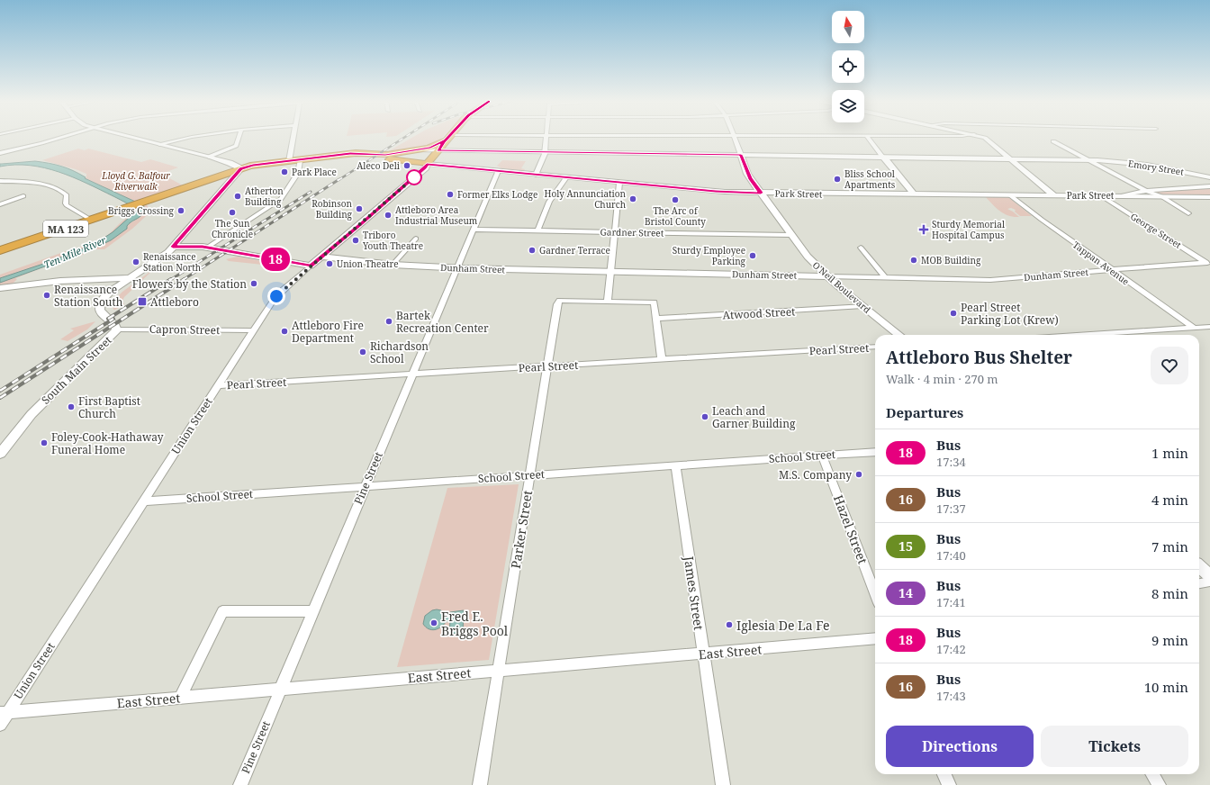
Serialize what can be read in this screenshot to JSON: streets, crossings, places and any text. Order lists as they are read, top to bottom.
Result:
{
  "streets": {
    "highway": ["Park Street", "MA 123"],
    "main road": [
      "Emory Street",
      "Dunham Street",
      "O'Neil Boulevard",
      "South Main Street",
      "Union Street"
    ],
    "street": [
      "George Street",
      "Gardner Street",
      "Tappan Avenue",
      "Atwood Street",
      "Capron Street",
      "Pearl Street",
      "School Street",
      "Pine Street",
      "Parker Street",
      "Hazel Street",
      "James Street",
      "East Street"
    ]
  },
  "crossings": [
    ["Emory Street", "Park Street"],
    ["Emory Street", "MA 123"],
    ["Emory Street", "O'Neil Boulevard"],
    ["Park Street", "MA 123"],
    ["Park Street", "George Street"],
    ["Park Street", "Tappan Avenue"],
    ["Park Street", "O'Neil Boulevard"],
    ["Park Street", "South Main Street"],
    ["Park Street", "Union Street"],
    ["Park Street", "Pine Street"],
    ["MA 123", "South Main Street"],
    ["MA 123", "Union Street"],
    ["George Street", "Dunham Street"],
    ["Gardner Street", "O'Neil Boulevard"],
    ["Gardner Street", "Pine Street"],
    ["Tappan Avenue", "Dunham Street"],
    ["Dunham Street", "O'Neil Boulevard"],
    ["Dunham Street", "Union Street"],
    ["Dunham Street", "Pine Street"],
    ["O'Neil Boulevard", "Atwood Street"],
    ["Capron Street", "South Main Street"],
    ["Capron Street", "Union Street"],
    ["Pearl Street", "Union Street"],
    ["Pearl Street", "Pine Street"],
    ["Pearl Street", "Parker Street"],
    ["Union Street", "School Street"],
    ["Union Street", "East Street"],
    ["School Street", "Pine Street"],
    ["School Street", "Parker Street"],
    ["School Street", "Hazel Street"],
    ["School Street", "James Street"],
    ["Pine Street", "East Street"],
    ["Parker Street", "East Street"],
    ["James Street", "East Street"]
  ],
  "water": ["Ten Mile River"],
  "parks": ["Lloyd G. Balfour Riverwalk"],
  "places": {
    "other": [
      "Aleco Deli",
      "Park Place",
      "Bliss School Apartments",
      "Former Elks Lodge",
      "Atherton Building",
      "Holy Annunciation Church",
      "The Arc of Bristol County",
      "Robinson Building",
      "Briggs Crossing",
      "The Sun Chronicle",
      "Attleboro Area Industrial Museum",
      "Triboro Youth Theatre",
      "Gardner Terrace",
      "Sturdy Employee Parking",
      "MOB Building",
      "Renaissance Station North",
      "Union Theatre",
      "Flowers by the Station",
      "Renaissance Station South",
      "Pearl Street Parking Lot (Krew)",
      "Bartek Recreation Center",
      "Attleboro Fire Department",
      "Richardson School",
      "First Baptist Church",
      "Leach and Garner Building",
      "Foley-Cook-Hathaway Funeral Home",
      "M.S. Company",
      "Fred E. Briggs Pool",
      "Iglesia De La Fe"
    ],
    "health": ["Sturdy Memorial Hospital Campus"],
    "transit": ["Attleboro"]
  },
  "lines": ["bus line 18"],
  "north": "top",
  "page": {
    "on_map": "18",
    "heading": [
      ["Attleboro Bus Shelter", "Walk · 4 min · 270 m"],
      "Departures"
    ],
    "list": [
      {
        "mark": "18",
        "name": "Bus",
        "note": "17:34",
        "value": "1 min"
      },
      {
        "mark": "16",
        "name": "Bus",
        "note": "17:37",
        "value": "4 min"
      },
      {
        "mark": "15",
        "name": "Bus",
        "note": "17:40",
        "value": "7 min"
      },
      {
        "mark": "14",
        "name": "Bus",
        "note": "17:41",
        "value": "8 min"
      },
      {
        "mark": "18",
        "name": "Bus",
        "note": "17:42",
        "value": "9 min"
      },
      {
        "mark": "16",
        "name": "Bus",
        "note": "17:43",
        "value": "10 min"
      }
    ],
    "buttons": ["Directions", "Tickets"]
  }
}
